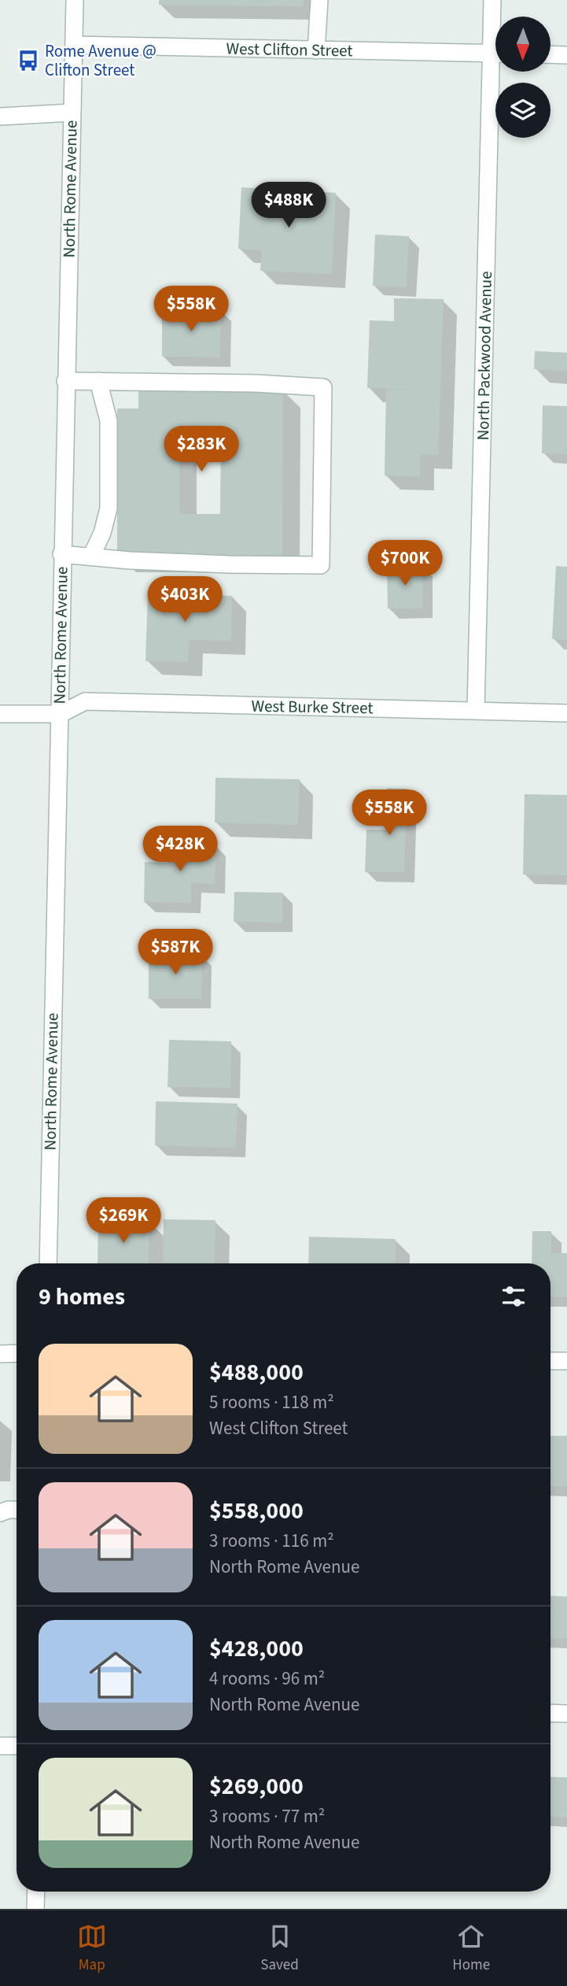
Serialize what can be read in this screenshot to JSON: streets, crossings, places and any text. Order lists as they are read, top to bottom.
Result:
{
  "streets": {
    "street": [
      "West Clifton Street",
      "North Rome Avenue",
      "North Packwood Avenue",
      "West Burke Street"
    ]
  },
  "crossings": [
    ["West Clifton Street", "North Rome Avenue"],
    ["North Rome Avenue", "West Burke Street"],
    ["North Packwood Avenue", "West Burke Street"]
  ],
  "places": {
    "bus stop": ["Rome Avenue @ Clifton Street"]
  },
  "north": "bottom",
  "page": {
    "price": [
      "$488K",
      "$558K",
      "$283K",
      "$700K",
      "$403K",
      "$558K",
      "$428K",
      "$587K",
      "$269K"
    ],
    "heading": "9 homes",
    "list": [
      {
        "name": "$488,000",
        "note": "5 rooms · 118 m² · West Clifton Street"
      },
      {
        "name": "$558,000",
        "note": "3 rooms · 116 m² · North Rome Avenue"
      },
      {
        "name": "$428,000",
        "note": "4 rooms · 96 m² · North Rome Avenue"
      },
      {
        "name": "$269,000",
        "note": "3 rooms · 77 m² · North Rome Avenue"
      }
    ],
    "tabs": ["Map", "Saved", "Home"]
  }
}
